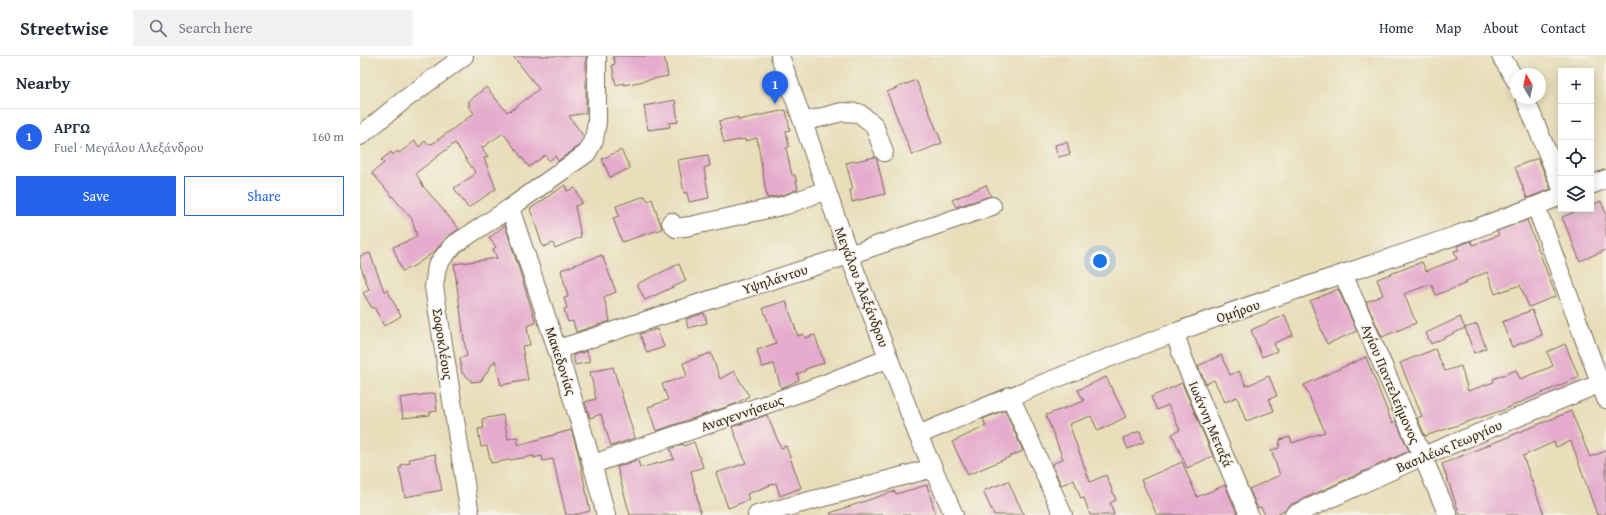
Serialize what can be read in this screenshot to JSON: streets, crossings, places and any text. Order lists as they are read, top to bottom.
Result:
{
  "streets": {
    "street": [
      "Υψηλάντου",
      "Μεγάλου Αλεξάνδρου",
      "Ομήρου",
      "Σοφοκλέους",
      "Μακεδονίας",
      "Αγίου Παντελεήμονος",
      "Αναγεννήσεως",
      "Ιωάννη Μεταξά",
      "Βασιλέως Γεωργίου"
    ]
  },
  "crossings": [
    ["Υψηλάντου", "Μεγάλου Αλεξάνδρου"],
    ["Υψηλάντου", "Μακεδονίας"],
    ["Μεγάλου Αλεξάνδρου", "Ομήρου"],
    ["Μεγάλου Αλεξάνδρου", "Αναγεννήσεως"],
    ["Ομήρου", "Αγίου Παντελεήμονος"],
    ["Ομήρου", "Ιωάννη Μεταξά"],
    ["Σοφοκλέους", "Μακεδονίας"],
    ["Μακεδονίας", "Αναγεννήσεως"],
    ["Αγίου Παντελεήμονος", "Βασιλέως Γεωργίου"]
  ],
  "north": "top",
  "page": {
    "header": "Streetwise",
    "search": "Search here",
    "nav": [
      "Home",
      "Map",
      "About",
      "Contact"
    ],
    "heading": "Nearby",
    "map_buttons": ["+", "−"],
    "pins": "1",
    "list": [
      {
        "mark": "1",
        "name": "ΑΡΓΩ",
        "note": "Fuel · Μεγάλου Αλεξάνδρου",
        "value": "160 m"
      }
    ],
    "buttons": ["Save", "Share"]
  }
}
